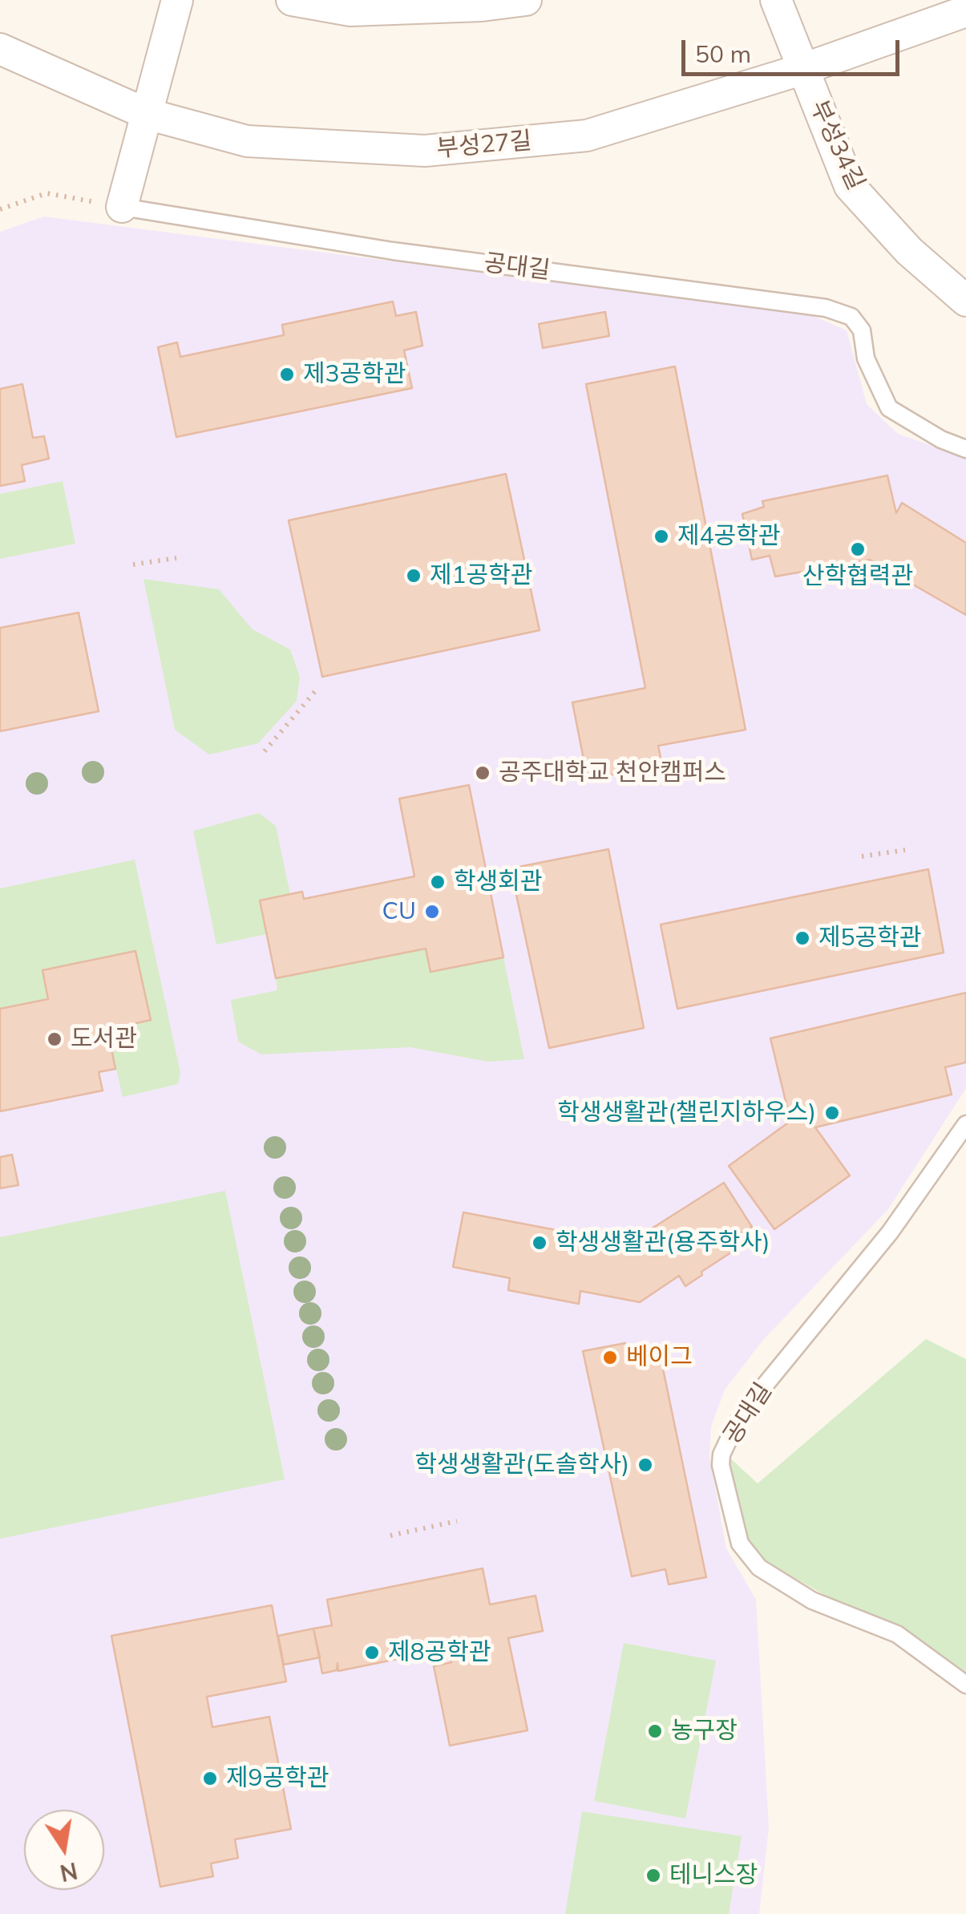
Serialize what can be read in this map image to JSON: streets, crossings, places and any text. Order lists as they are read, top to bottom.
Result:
{
  "streets": {
    "street": ["부성27길", "부성34길"],
    "lane": ["공대길"]
  },
  "crossings": [
    ["부성27길", "부성34길"]
  ],
  "places": [
    "제3공학관",
    "제4공학관",
    "산학협력관",
    "제1공학관",
    "공주대학교 천안캠퍼스",
    "학생회관",
    "CU",
    "제5공학관",
    "도서관",
    "학생생활관(챌린지하우스)",
    "학생생활관(용주학사)",
    "베이그",
    "학생생활관(도솔학사)",
    "제8공학관",
    "농구장",
    "제9공학관",
    "테니스장"
  ],
  "scale_bar": "50 m",
  "north": "bottom"
}
